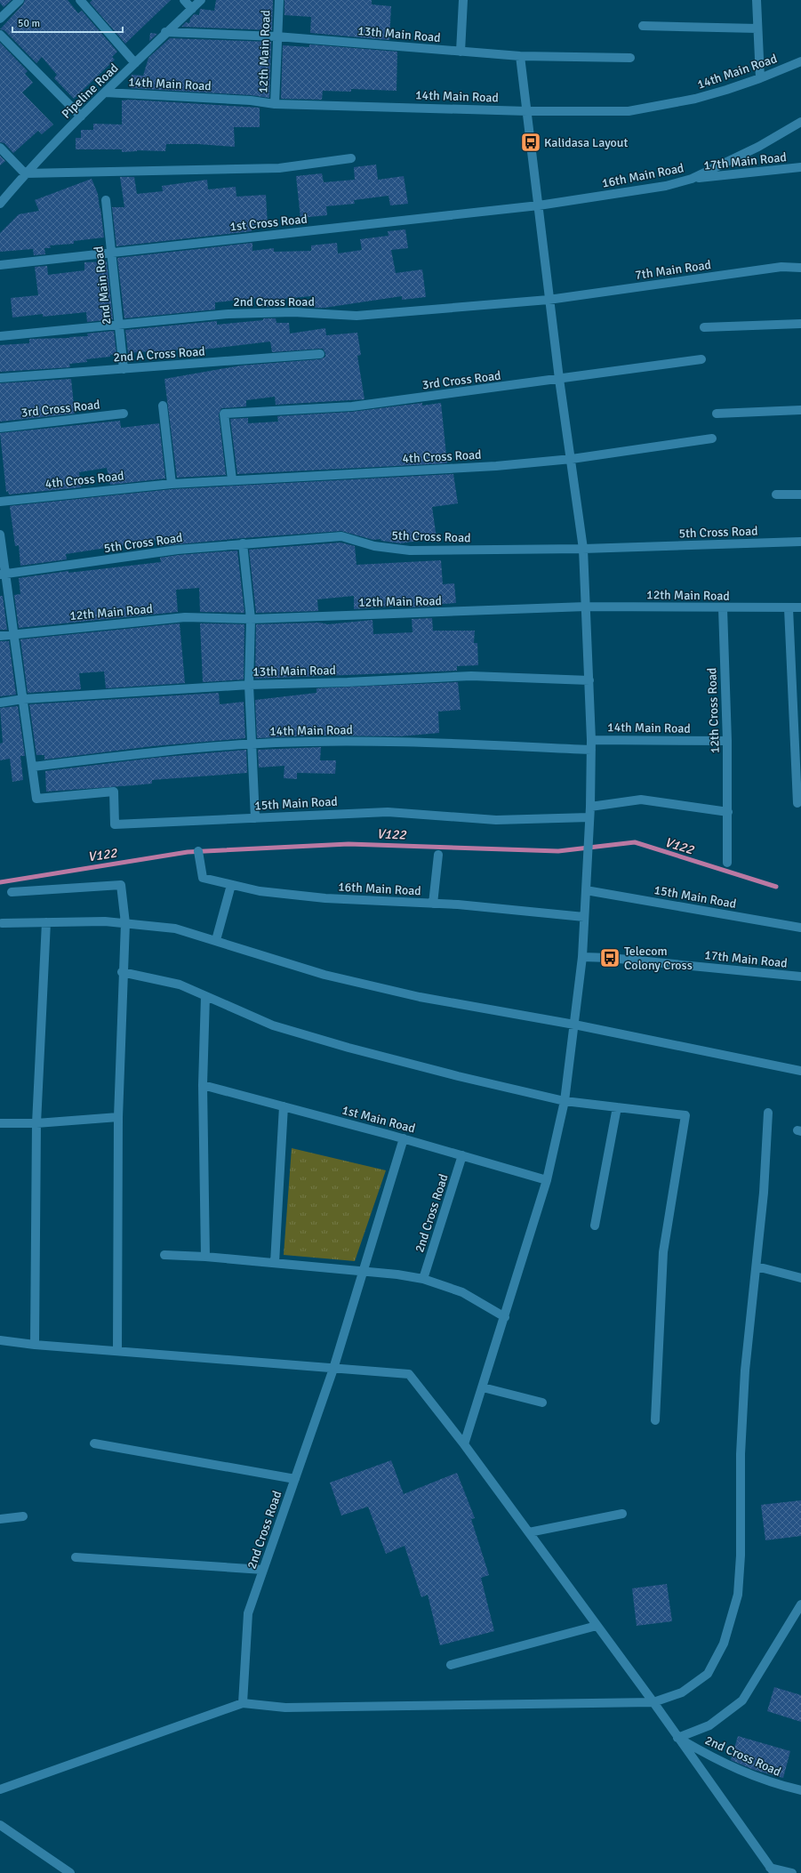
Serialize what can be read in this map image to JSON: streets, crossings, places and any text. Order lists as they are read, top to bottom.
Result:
{
  "streets": {
    "street": [
      "13th Main Road",
      "12th Main Road",
      "14th Main Road",
      "Pipeline Road",
      "17th Main Road",
      "16th Main Road",
      "1st Cross Road",
      "7th Main Road",
      "2nd Main Road",
      "2nd Cross Road",
      "2nd A Cross Road",
      "3rd Cross Road",
      "4th Cross Road",
      "5th Cross Road",
      "12th Cross Road",
      "15th Main Road",
      "1st Main Road"
    ]
  },
  "crossings": [
    ["13th Main Road", "12th Main Road"],
    ["13th Main Road", "Pipeline Road"],
    ["12th Main Road", "14th Main Road"],
    ["12th Main Road", "12th Cross Road"],
    ["14th Main Road", "Pipeline Road"],
    ["14th Main Road", "12th Cross Road"],
    ["14th Main Road", "15th Main Road"],
    ["17th Main Road", "16th Main Road"],
    ["16th Main Road", "1st Cross Road"],
    ["1st Cross Road", "2nd Main Road"],
    ["7th Main Road", "2nd Cross Road"],
    ["2nd Main Road", "2nd Cross Road"],
    ["2nd Main Road", "2nd A Cross Road"],
    ["2nd Cross Road", "1st Main Road"],
    ["3rd Cross Road", "4th Cross Road"]
  ],
  "water": ["V122"],
  "places": {
    "bus stop": ["Kalidasa Layout", "Telecom Colony Cross"]
  },
  "scale_bar": "50 m"
}
